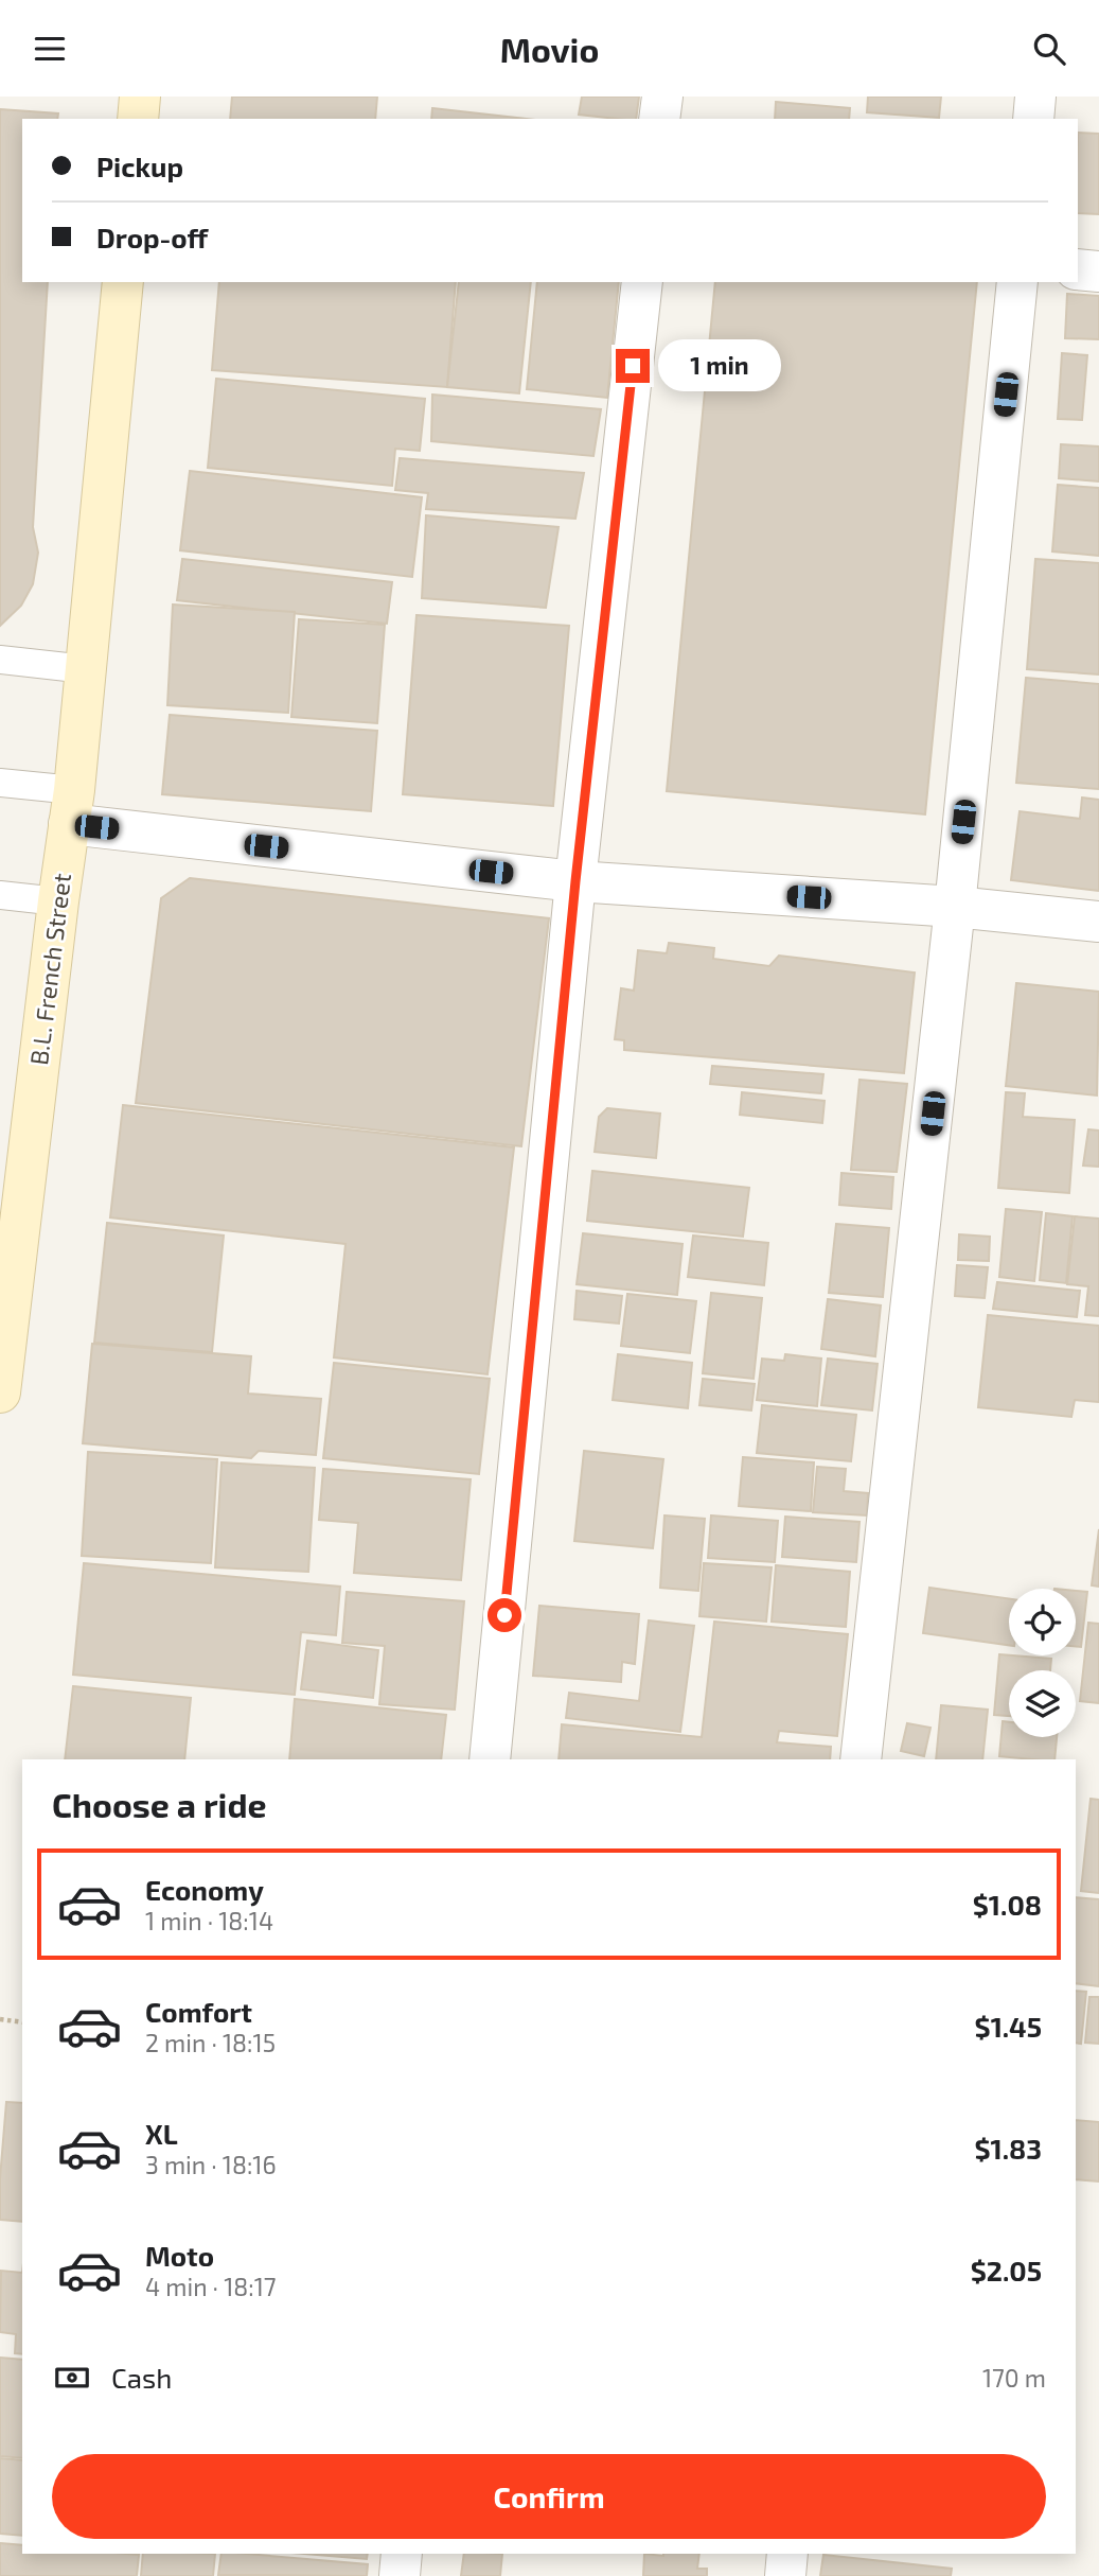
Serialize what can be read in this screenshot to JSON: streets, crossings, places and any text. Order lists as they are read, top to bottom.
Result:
{
  "streets": {
    "street": ["B.L. French Street"]
  },
  "page": {
    "header": "Movio",
    "banner": ["Pickup", "Drop-off"],
    "bubble": "1 min",
    "heading": "Choose a ride",
    "list": [
      {
        "name": "Economy",
        "note": "1 min · 18:14",
        "value": "$1.08"
      },
      {
        "name": "Comfort",
        "note": "2 min · 18:15",
        "value": "$1.45"
      },
      {
        "name": "XL",
        "note": "3 min · 18:16",
        "value": "$1.83"
      },
      {
        "name": "Moto",
        "note": "4 min · 18:17",
        "value": "$2.05"
      }
    ],
    "pay": ["Cash", "170 m"],
    "buttons": "Confirm"
  }
}
